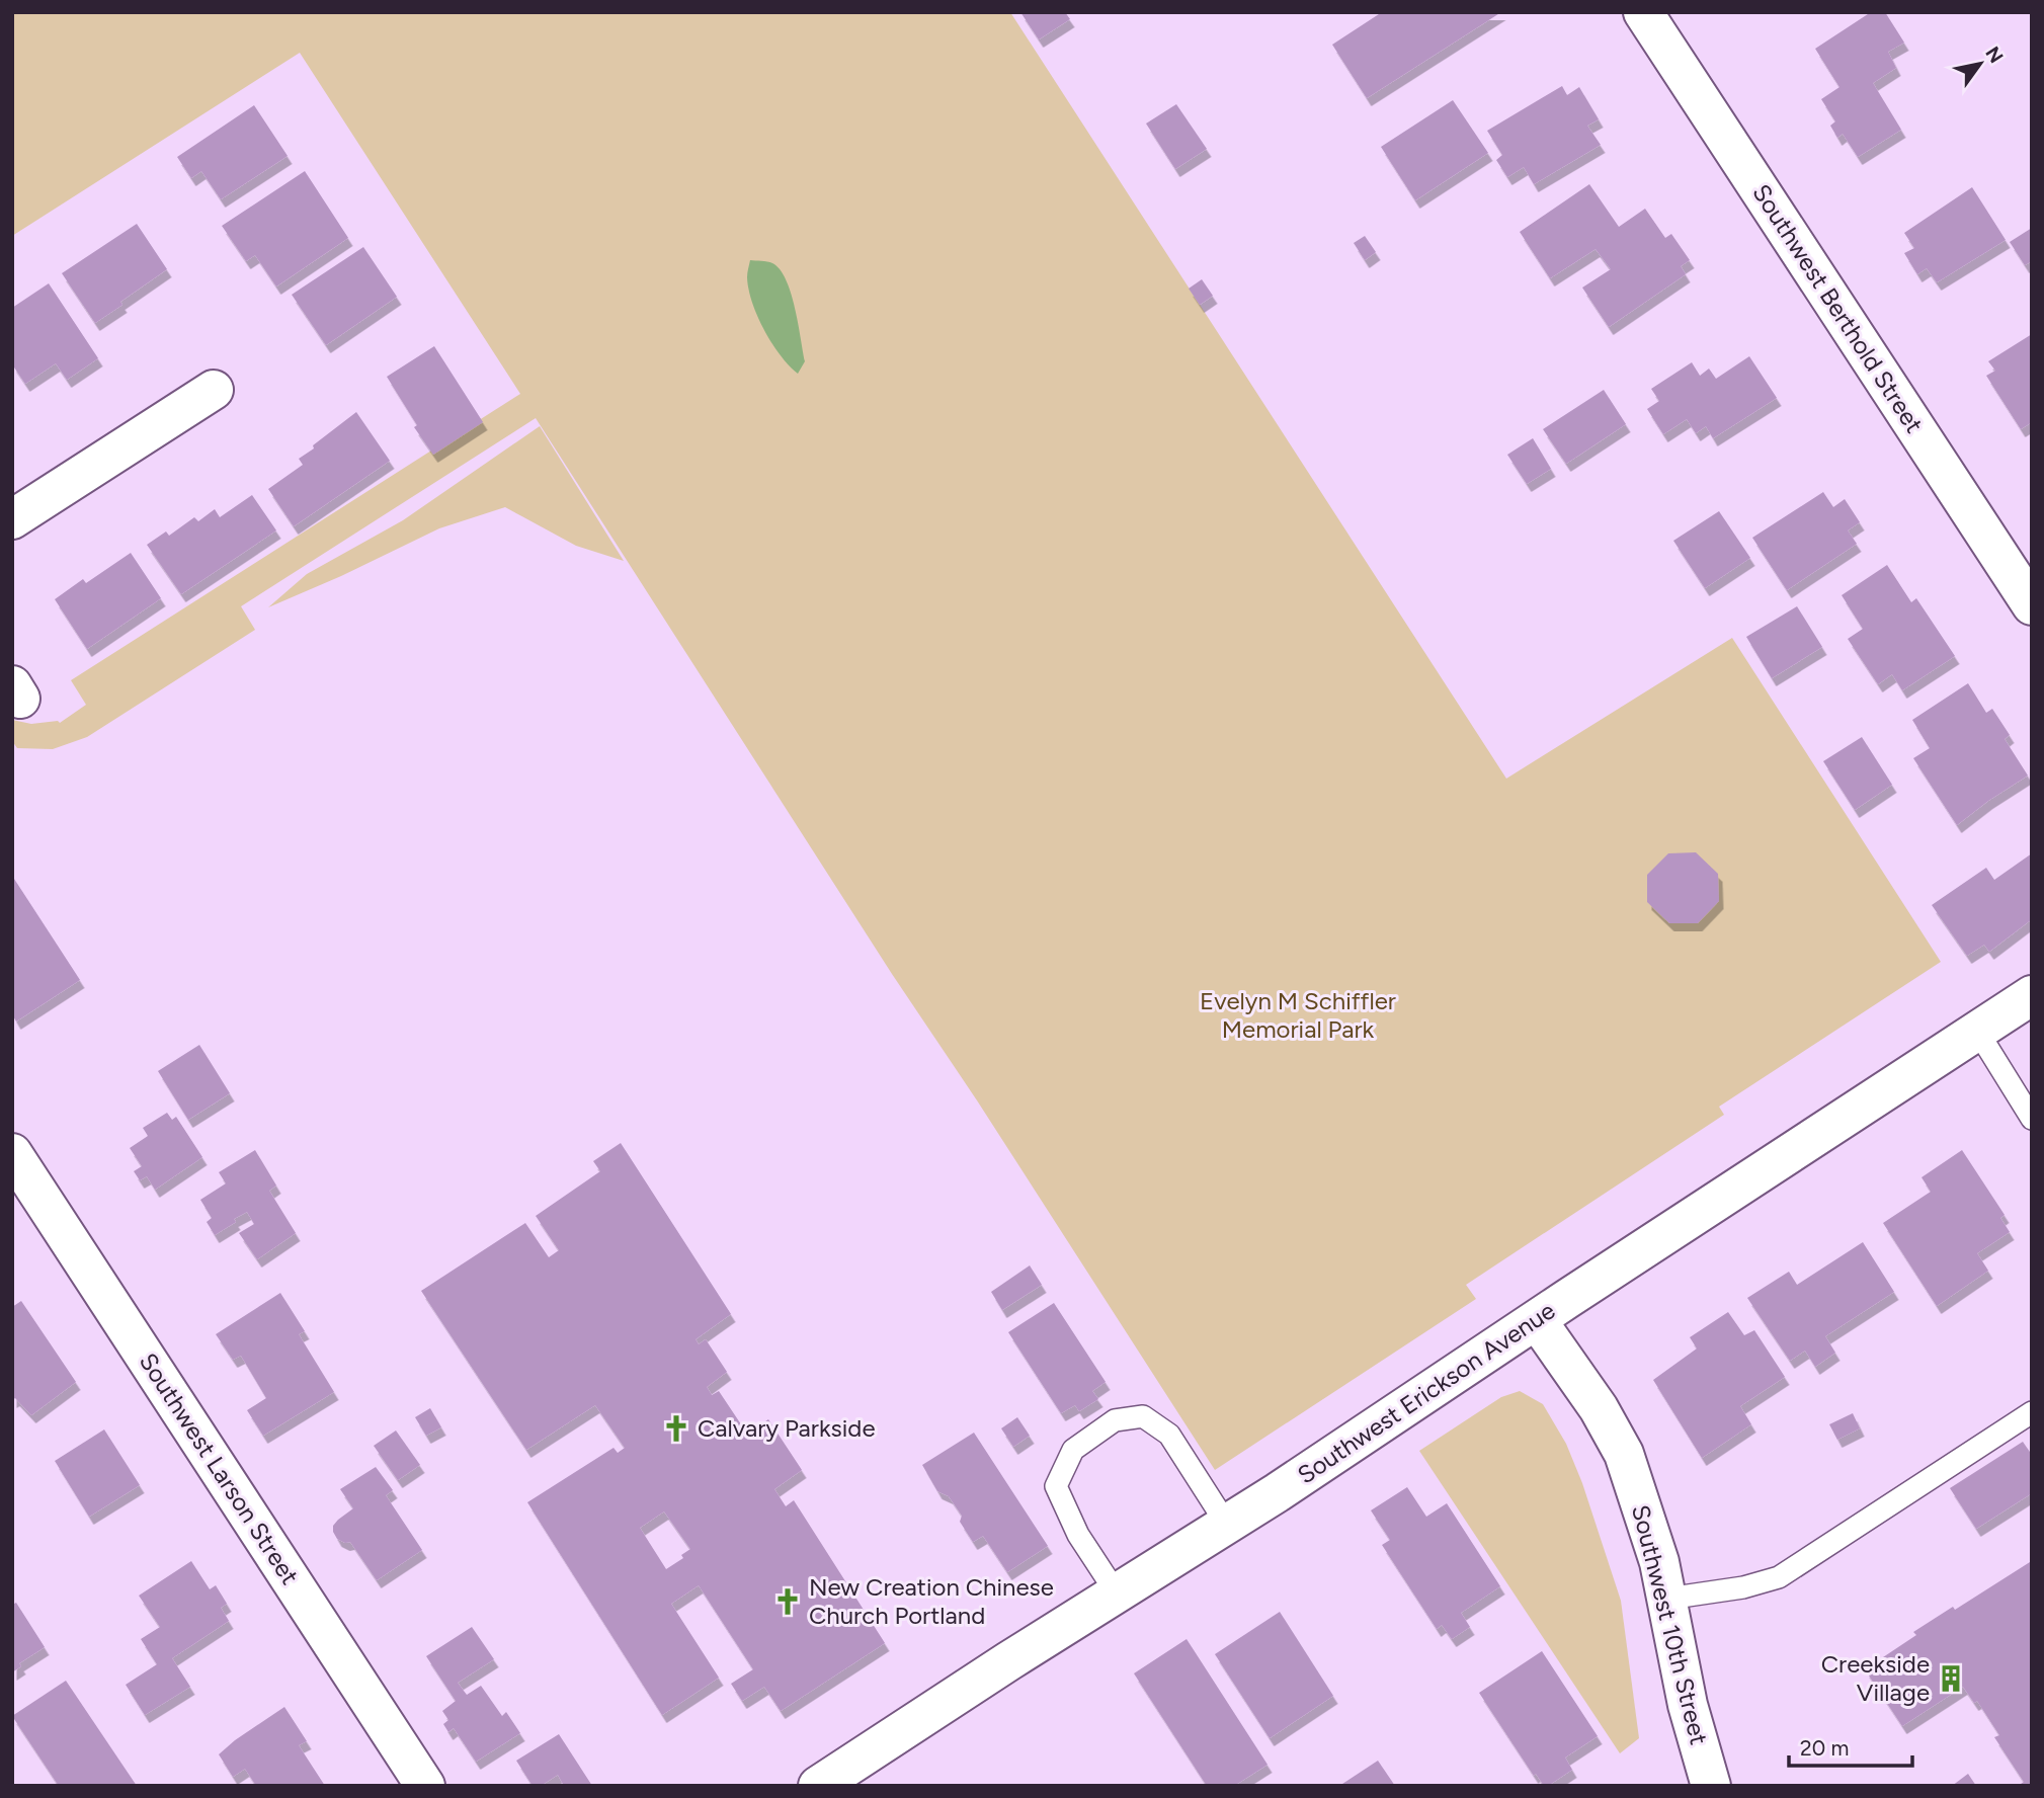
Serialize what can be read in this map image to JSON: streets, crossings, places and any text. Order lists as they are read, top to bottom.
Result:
{
  "streets": {
    "street": [
      "Southwest Berthold Street",
      "Southwest Erickson Avenue",
      "Southwest Larson Street",
      "Southwest 10th Street"
    ]
  },
  "crossings": [
    ["Southwest Erickson Avenue", "Southwest 10th Street"]
  ],
  "parks": ["Evelyn M Schiffler Memorial Park"],
  "places": {
    "church": ["Calvary Parkside", "New Creation Chinese Church Portland"],
    "building": ["Creekside Village"]
  },
  "scale_bar": "20 m",
  "north": "top right"
}
